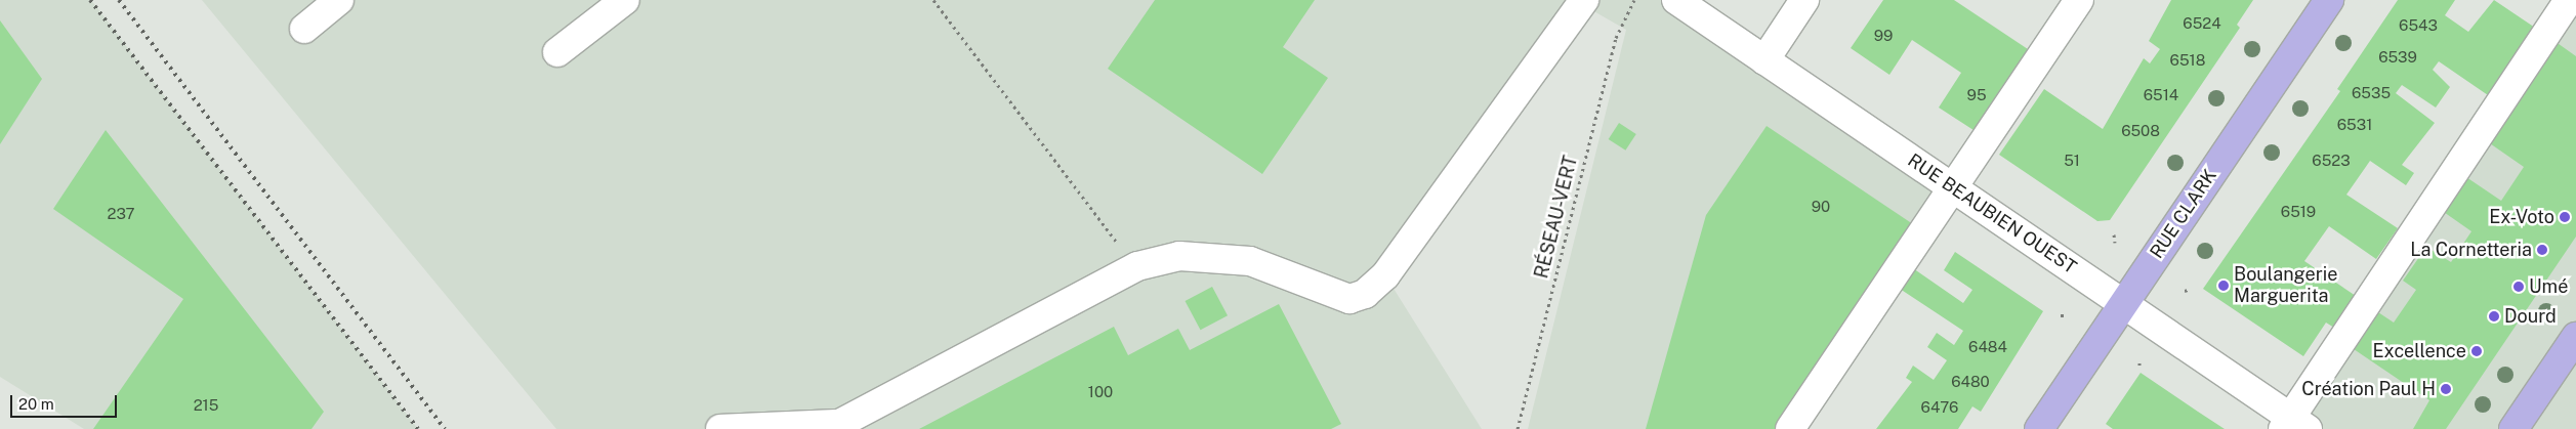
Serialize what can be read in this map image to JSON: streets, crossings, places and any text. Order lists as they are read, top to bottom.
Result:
{
  "streets": {
    "main road": ["RUE CLARK"],
    "street": ["RUE BEAUBIEN OUEST"],
    "path": ["RÉSEAU-VERT"]
  },
  "crossings": [
    ["RUE BEAUBIEN OUEST", "RUE CLARK"]
  ],
  "places": [
    "Ex-Voto",
    "La Cornetteria",
    "Boulangerie Marguerita",
    "Umé",
    "Dourd",
    "Excellence",
    "Création Paul H"
  ],
  "house_numbers": [
    "6524",
    "6543",
    "99",
    "6539",
    "6518",
    "6535",
    "95",
    "6514",
    "6531",
    "6508",
    "51",
    "6523",
    "90",
    "6519",
    "237",
    "6484",
    "6480",
    "100",
    "215",
    "6476"
  ],
  "scale_bar": "20 m"
}
